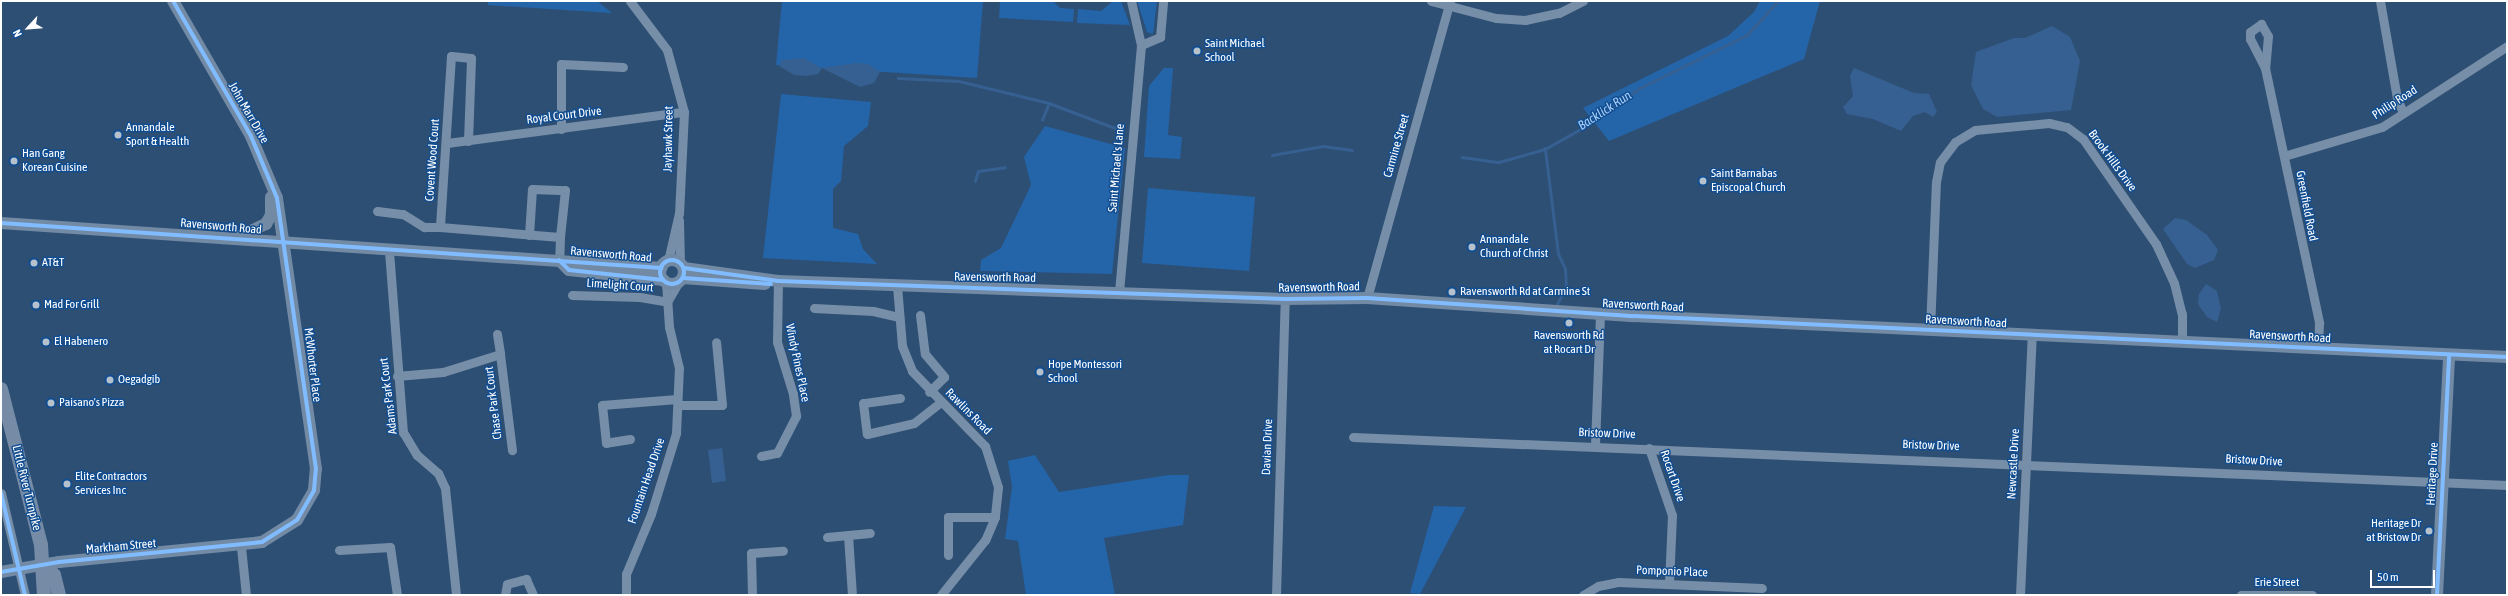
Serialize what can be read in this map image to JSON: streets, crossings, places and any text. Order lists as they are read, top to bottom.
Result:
{
  "streets": {
    "main road": [
      "John Marr Drive",
      "Ravensworth Road",
      "McWhorter Place",
      "Heritage Drive",
      "Little River Turnpike",
      "Markham Street"
    ],
    "street": [
      "Philip Road",
      "Royal Court Drive",
      "Jayhawk Street",
      "Carmine Street",
      "Covent Wood Court",
      "Brook Hills Drive",
      "Saint Michael's Lane",
      "Greenfield Road",
      "Limelight Court",
      "Windy Pines Place",
      "Adams Park Court",
      "Chase Park Court",
      "Rawlins Road",
      "Bristow Drive",
      "Davian Drive",
      "Newcastle Drive",
      "Rocart Drive",
      "Fountain Head Drive",
      "Pomponio Place",
      "Erie Street"
    ]
  },
  "crossings": [
    ["Philip Road", "Greenfield Road"],
    ["John Marr Drive", "Ravensworth Road"],
    ["John Marr Drive", "McWhorter Place"],
    ["Royal Court Drive", "Jayhawk Street"],
    ["Royal Court Drive", "Covent Wood Court"],
    ["Jayhawk Street", "Ravensworth Road"],
    ["Jayhawk Street", "Fountain Head Drive"],
    ["Carmine Street", "Ravensworth Road"],
    ["Brook Hills Drive", "Ravensworth Road"],
    ["Saint Michael's Lane", "Ravensworth Road"],
    ["Greenfield Road", "Ravensworth Road"],
    ["Ravensworth Road", "Windy Pines Place"],
    ["Ravensworth Road", "McWhorter Place"],
    ["Ravensworth Road", "Adams Park Court"],
    ["Ravensworth Road", "Rawlins Road"],
    ["Ravensworth Road", "Davian Drive"],
    ["Ravensworth Road", "Newcastle Drive"],
    ["Ravensworth Road", "Heritage Drive"],
    ["Ravensworth Road", "Fountain Head Drive"],
    ["Limelight Court", "Fountain Head Drive"],
    ["McWhorter Place", "Markham Street"],
    ["Adams Park Court", "Chase Park Court"],
    ["Bristow Drive", "Newcastle Drive"],
    ["Bristow Drive", "Heritage Drive"],
    ["Bristow Drive", "Rocart Drive"],
    ["Rocart Drive", "Pomponio Place"],
    ["Little River Turnpike", "Markham Street"]
  ],
  "water": ["Backlick Run"],
  "places": [
    "Saint Michael School",
    "Annandale Sport & Health",
    "Han Gang Korean Cuisine",
    "Saint Barnabas Episcopal Church",
    "Annandale Church of Christ",
    "AT&T",
    "Ravensworth Rd at Carmine St",
    "Mad For Grill",
    "Ravensworth Rd at Rocart Dr",
    "El Habenero",
    "Hope Montessori School",
    "Oegadgib",
    "Paisano's Pizza",
    "Elite Contractors Services Inc",
    "Heritage Dr at Bristow Dr"
  ],
  "scale_bar": "50 m",
  "north": "bottom left"
}
